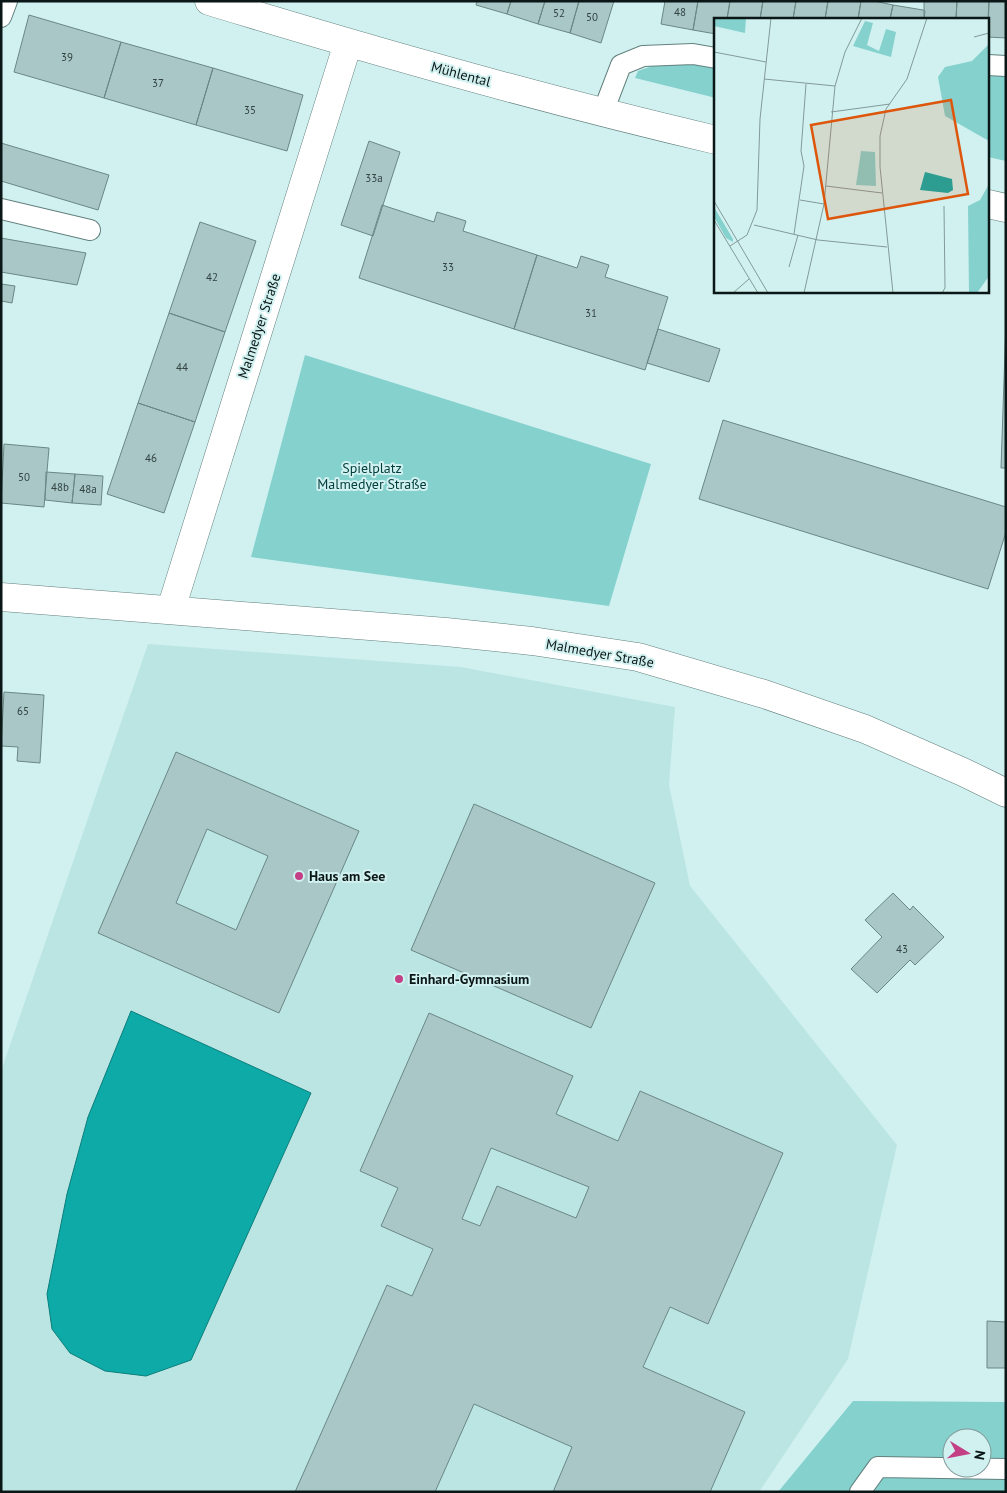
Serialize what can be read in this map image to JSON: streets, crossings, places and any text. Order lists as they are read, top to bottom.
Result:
{
  "streets": {
    "street": ["Mühlental", "Malmedyer Straße"]
  },
  "crossings": [
    ["Mühlental", "Malmedyer Straße"]
  ],
  "parks": ["Spielplatz Malmedyer Straße"],
  "places": ["Haus am See", "Einhard-Gymnasium"],
  "house_numbers": [
    "48",
    "52",
    "50",
    "39",
    "37",
    "35",
    "33a",
    "33",
    "42",
    "31",
    "44",
    "46",
    "50",
    "48b",
    "48a",
    "65",
    "43"
  ],
  "north": "right"
}
